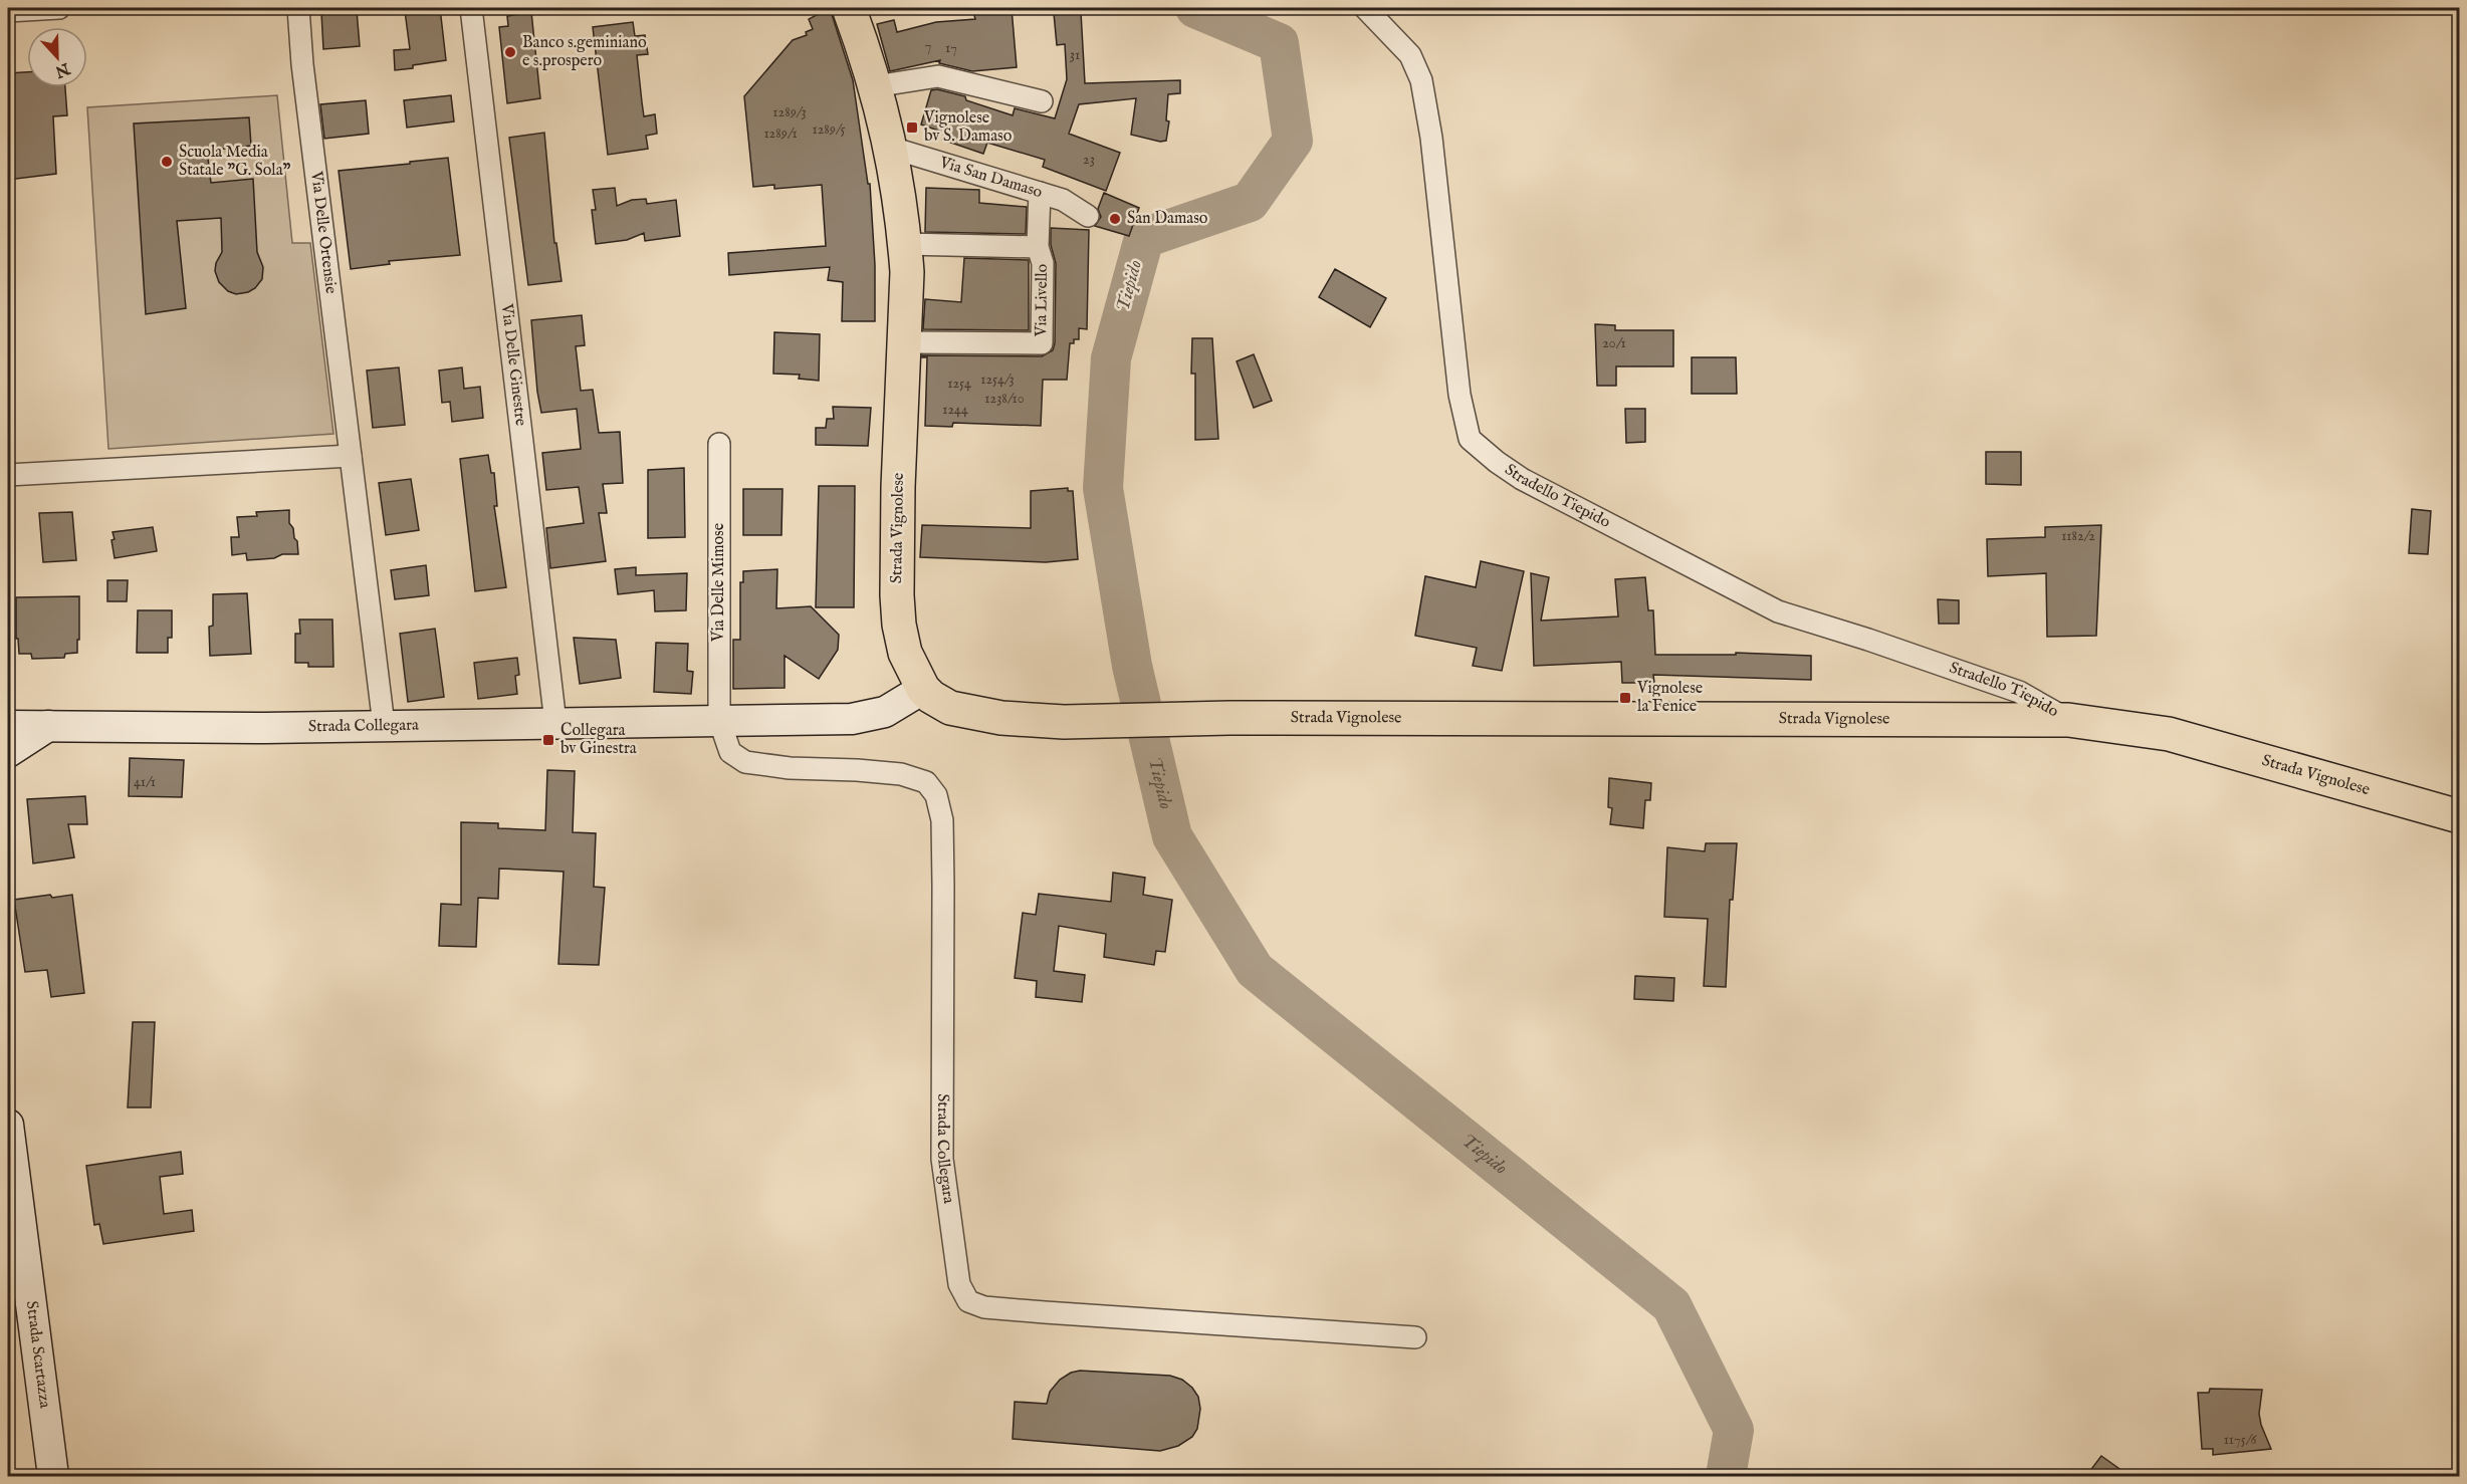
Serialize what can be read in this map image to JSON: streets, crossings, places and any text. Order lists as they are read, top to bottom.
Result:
{
  "streets": {
    "main road": ["Strada Vignolese"],
    "street": [
      "Via San Damaso",
      "Via Delle Ortensie",
      "Via Livello",
      "Via Delle Ginestre",
      "Stradello Tiepido",
      "Via Delle Mimose",
      "Strada Collegara",
      "Strada Scartazza"
    ]
  },
  "crossings": [
    ["Via San Damaso", "Via Livello"],
    ["Via San Damaso", "Strada Vignolese"],
    ["Via Delle Ortensie", "Strada Collegara"],
    ["Via Livello", "Strada Vignolese"],
    ["Via Delle Ginestre", "Strada Collegara"],
    ["Stradello Tiepido", "Strada Vignolese"],
    ["Strada Vignolese", "Strada Collegara"],
    ["Via Delle Mimose", "Strada Collegara"]
  ],
  "water": ["Tiepido"],
  "places": {
    "other": ["Banco s.geminiano e s.prospero", "Scuola Media Statale \"G. Sola\"", "San Damaso"],
    "transit": ["Vignolese bv S. Damaso", "Vignolese la Fenice", "Collegara bv Ginestra"]
  },
  "house_numbers": [
    "7",
    "17",
    "31",
    "1289/3",
    "1289/5",
    "1289/1",
    "23",
    "20/1",
    "1254/3",
    "1254",
    "1238/10",
    "1244",
    "1182/2",
    "41/1",
    "1175/6"
  ],
  "north": "bottom"
}
